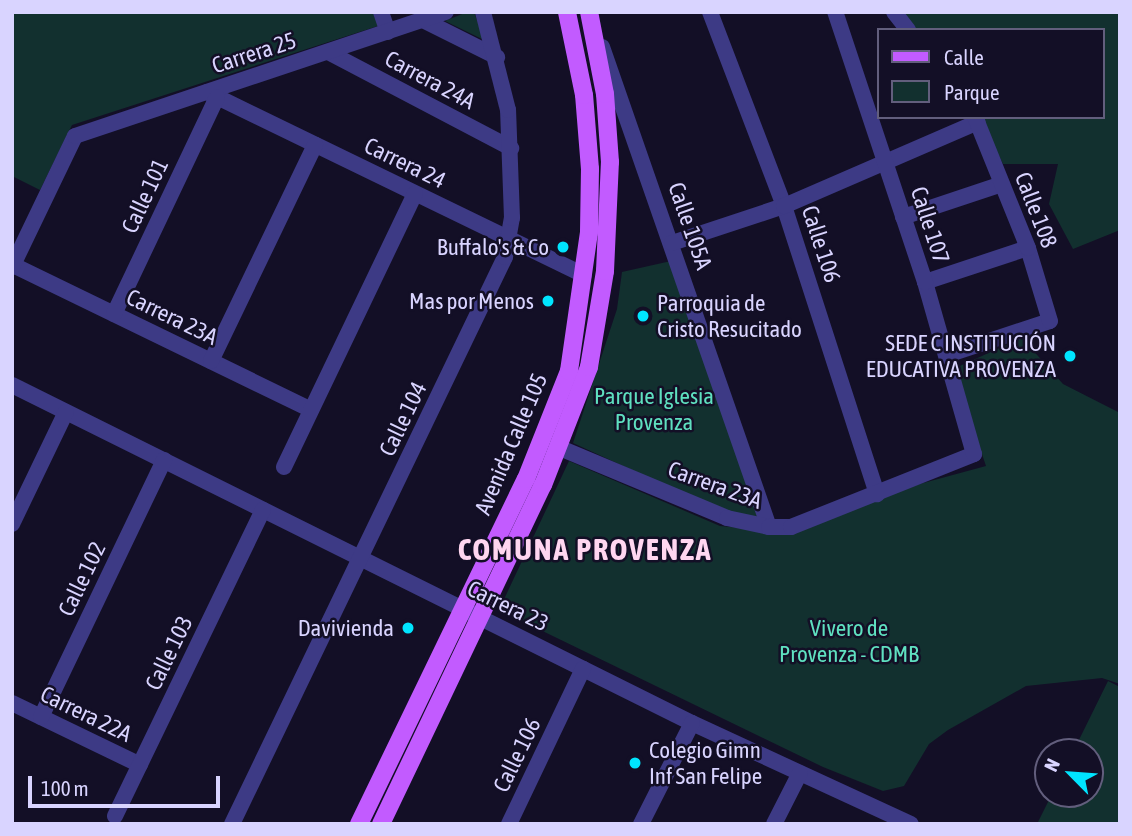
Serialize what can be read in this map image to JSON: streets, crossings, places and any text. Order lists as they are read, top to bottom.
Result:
{
  "streets": {
    "main road": ["Avenida Calle 105"],
    "street": [
      "Carrera 25",
      "Carrera 24A",
      "Carrera 24",
      "Calle 101",
      "Calle 108",
      "Calle 107",
      "Calle 105A",
      "Calle 106",
      "Carrera 23A",
      "Calle 104",
      "Calle 102",
      "Carrera 23",
      "Calle 103",
      "Carrera 22A"
    ]
  },
  "crossings": [
    ["Carrera 25", "Carrera 24A"],
    ["Carrera 25", "Carrera 24"],
    ["Carrera 25", "Calle 101"],
    ["Carrera 25", "Carrera 23A"],
    ["Carrera 24A", "Calle 104"],
    ["Carrera 24", "Calle 101"],
    ["Carrera 24", "Calle 104"],
    ["Carrera 24", "Avenida Calle 105"],
    ["Calle 101", "Carrera 23A"],
    ["Calle 108", "Calle 107"],
    ["Calle 107", "Carrera 23A"],
    ["Calle 105A", "Carrera 23A"],
    ["Calle 105A", "Avenida Calle 105"],
    ["Calle 106", "Carrera 23A"],
    ["Calle 106", "Carrera 23"],
    ["Carrera 23A", "Avenida Calle 105"],
    ["Calle 104", "Carrera 23"],
    ["Avenida Calle 105", "Carrera 23"],
    ["Calle 102", "Carrera 23"],
    ["Calle 102", "Carrera 22A"],
    ["Carrera 23", "Calle 103"],
    ["Calle 103", "Carrera 22A"]
  ],
  "districts": ["COMUNA PROVENZA"],
  "parks": ["Parque Iglesia Provenza", "Vivero de Provenza - CDMB"],
  "places": [
    "Buffalo's & Co",
    "Mas por Menos",
    "Parroquia de Cristo Resucitado",
    "SEDE C INSTITUCIÓN EDUCATIVA PROVENZA",
    "Davivienda",
    "Colegio Gimn Inf San Felipe"
  ],
  "legend": ["Calle", "Parque"],
  "scale_bar": "100 m",
  "north": "top left"
}
